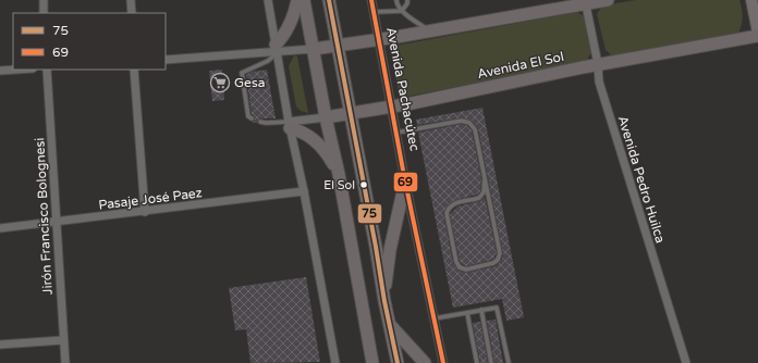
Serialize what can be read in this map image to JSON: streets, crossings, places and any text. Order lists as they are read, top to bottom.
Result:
{
  "streets": {
    "main road": ["Avenida El Sol"],
    "street": [
      "Avenida Pachacútec",
      "Avenida Pedro Huilca",
      "Pasaje José Paez",
      "Jirón Francisco Bolognesi"
    ]
  },
  "crossings": [
    ["Avenida El Sol", "Avenida Pachacútec"],
    ["Avenida El Sol", "Avenida Pedro Huilca"],
    ["Pasaje José Paez", "Jirón Francisco Bolognesi"]
  ],
  "places": {
    "supermarket": ["Gesa"],
    "other": ["El Sol"]
  },
  "lines": ["transit line 75", "transit line 69"],
  "legend": ["75", "69"]
}
